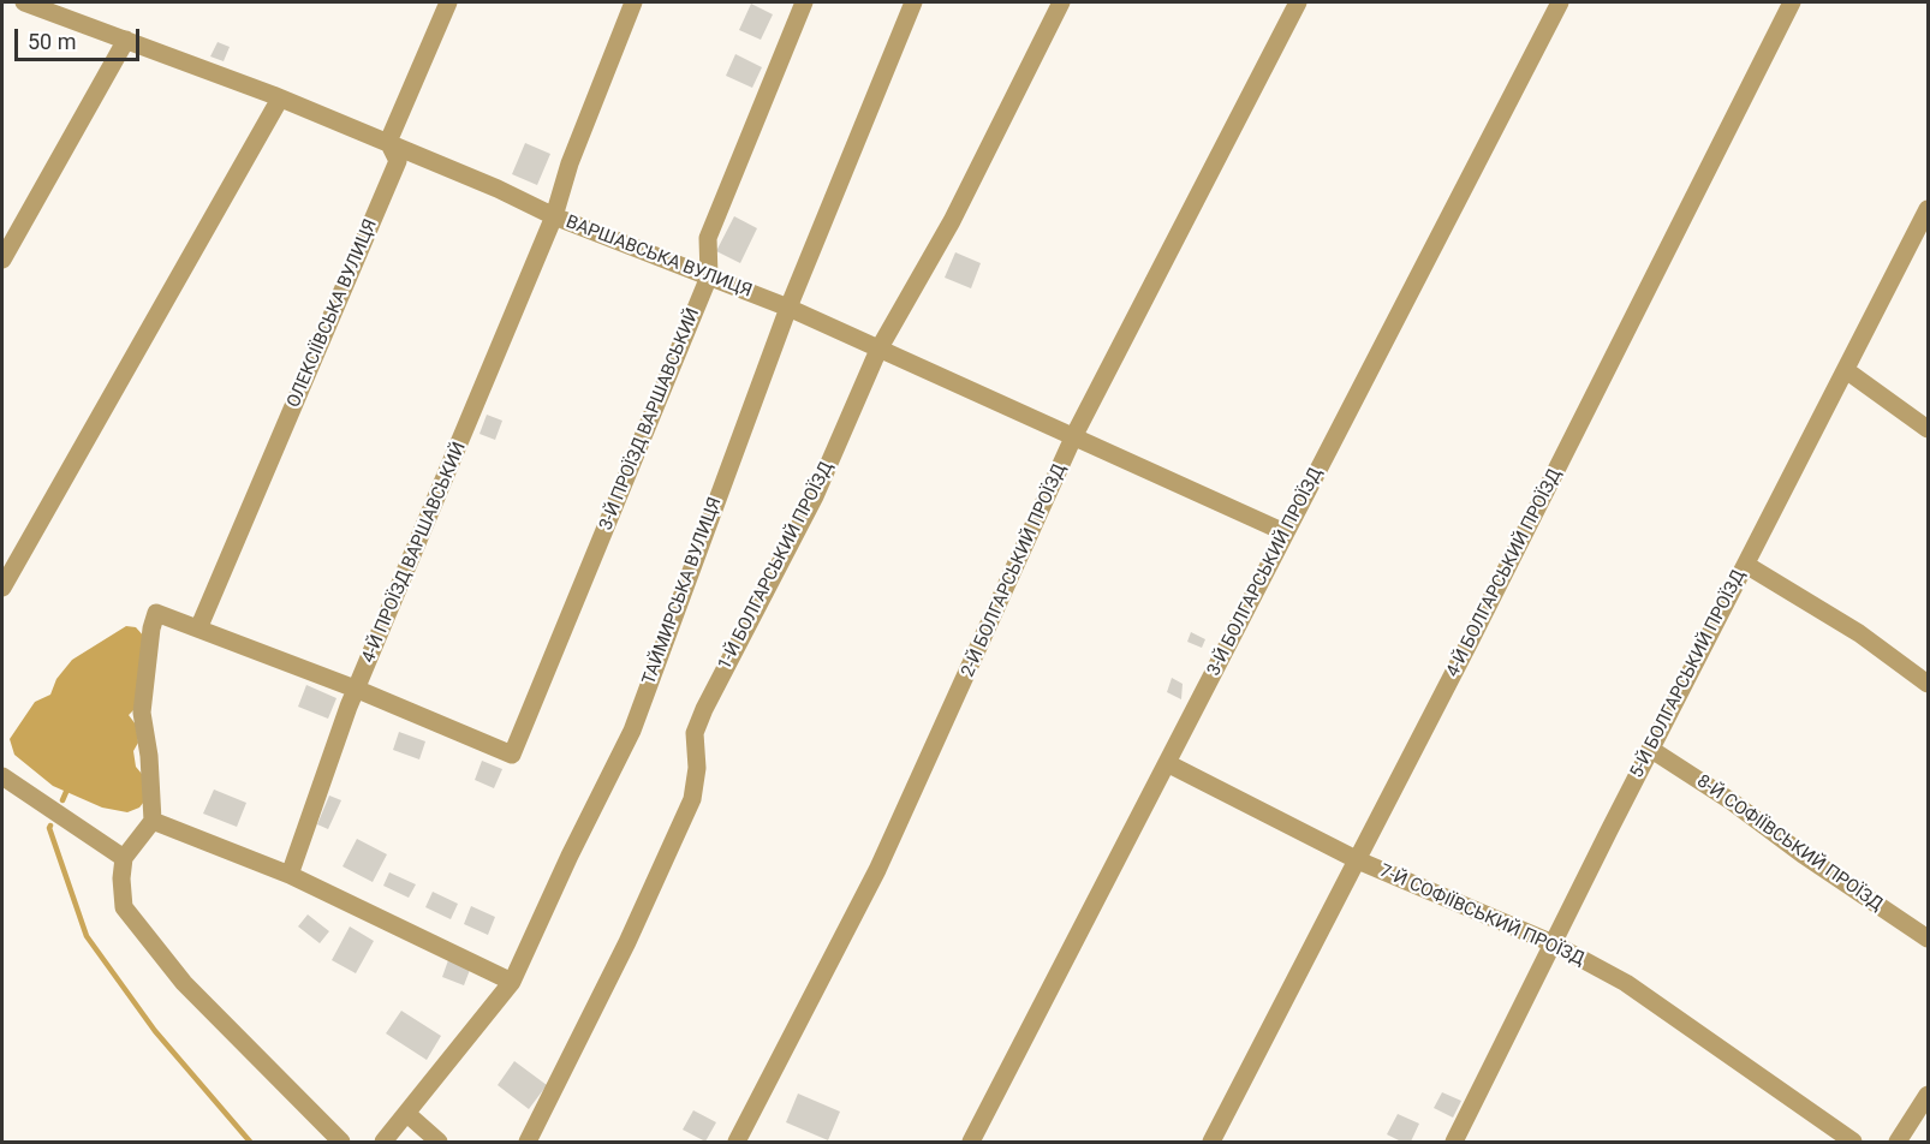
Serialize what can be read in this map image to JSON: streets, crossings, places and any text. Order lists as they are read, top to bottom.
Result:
{
  "streets": {
    "street": [
      "ВАРШАВСЬКА ВУЛИЦЯ",
      "ОЛЕКСІЇВСЬКА ВУЛИЦЯ",
      "3-Й ПРОЇЗД ВАРШАВСЬКИЙ",
      "4-Й ПРОЇЗД ВАРШАВСЬКИЙ",
      "1-Й БОЛГАРСЬКИЙ ПРОЇЗД",
      "2-Й БОЛГАРСЬКИЙ ПРОЇЗД",
      "3-Й БОЛГАРСЬКИЙ ПРОЇЗД",
      "4-Й БОЛГАРСЬКИЙ ПРОЇЗД",
      "ТАЙМИРСЬКА ВУЛИЦЯ",
      "5-Й БОЛГАРСЬКИЙ ПРОЇЗД",
      "8-Й СОФІЇВСЬКИЙ ПРОЇЗД",
      "7-Й СОФІЇВСЬКИЙ ПРОЇЗД"
    ]
  },
  "crossings": [
    ["ВАРШАВСЬКА ВУЛИЦЯ", "ОЛЕКСІЇВСЬКА ВУЛИЦЯ"],
    ["ВАРШАВСЬКА ВУЛИЦЯ", "3-Й ПРОЇЗД ВАРШАВСЬКИЙ"],
    ["ВАРШАВСЬКА ВУЛИЦЯ", "4-Й ПРОЇЗД ВАРШАВСЬКИЙ"],
    ["ВАРШАВСЬКА ВУЛИЦЯ", "1-Й БОЛГАРСЬКИЙ ПРОЇЗД"],
    ["ВАРШАВСЬКА ВУЛИЦЯ", "2-Й БОЛГАРСЬКИЙ ПРОЇЗД"],
    ["ВАРШАВСЬКА ВУЛИЦЯ", "3-Й БОЛГАРСЬКИЙ ПРОЇЗД"],
    ["ВАРШАВСЬКА ВУЛИЦЯ", "ТАЙМИРСЬКА ВУЛИЦЯ"],
    ["3-Й ПРОЇЗД ВАРШАВСЬКИЙ", "4-Й ПРОЇЗД ВАРШАВСЬКИЙ"],
    ["3-Й БОЛГАРСЬКИЙ ПРОЇЗД", "7-Й СОФІЇВСЬКИЙ ПРОЇЗД"],
    ["4-Й БОЛГАРСЬКИЙ ПРОЇЗД", "7-Й СОФІЇВСЬКИЙ ПРОЇЗД"],
    ["5-Й БОЛГАРСЬКИЙ ПРОЇЗД", "8-Й СОФІЇВСЬКИЙ ПРОЇЗД"],
    ["5-Й БОЛГАРСЬКИЙ ПРОЇЗД", "7-Й СОФІЇВСЬКИЙ ПРОЇЗД"]
  ],
  "scale_bar": "50 m"
}
